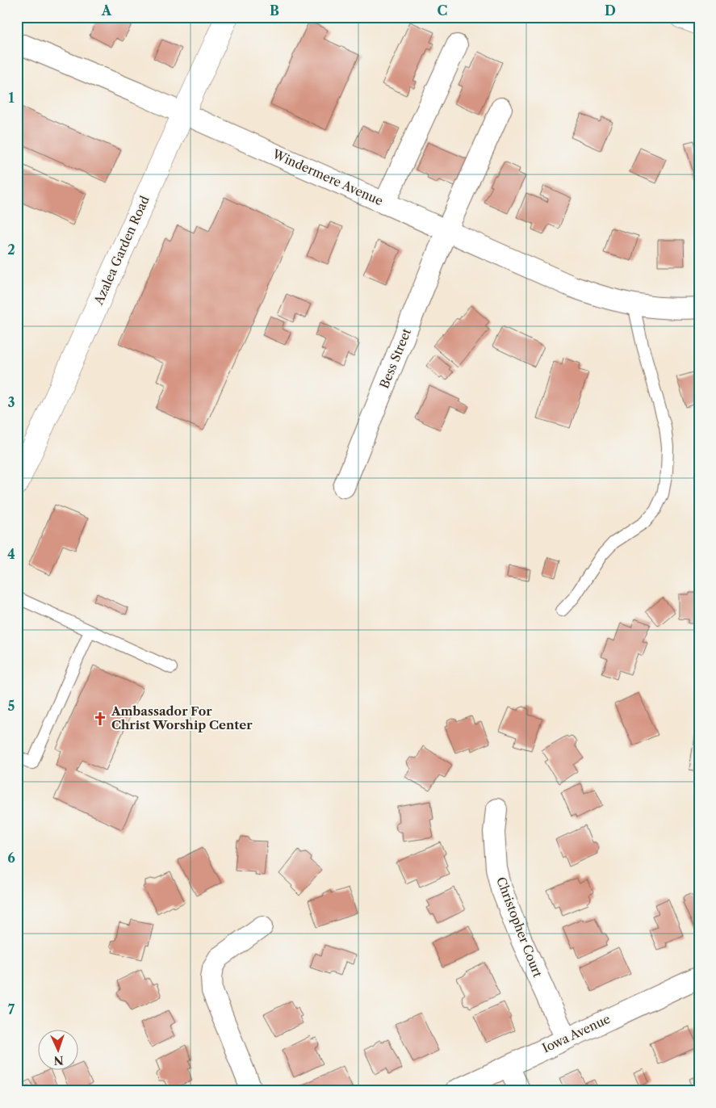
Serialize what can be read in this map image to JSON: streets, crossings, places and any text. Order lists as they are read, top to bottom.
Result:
{
  "streets": {
    "main road": ["Azalea Garden Road"],
    "street": [
      "Windermere Avenue",
      "Bess Street",
      "Christopher Court",
      "Iowa Avenue"
    ]
  },
  "crossings": [
    ["Windermere Avenue", "Azalea Garden Road"],
    ["Windermere Avenue", "Bess Street"],
    ["Christopher Court", "Iowa Avenue"]
  ],
  "places": {
    "church": ["Ambassador For Christ Worship Center"]
  },
  "north": "bottom",
  "grid": {
    "columns": [
      "A",
      "B",
      "C",
      "D"
    ],
    "rows": [
      "1",
      "2",
      "3",
      "4",
      "5",
      "6",
      "7"
    ]
  }
}
